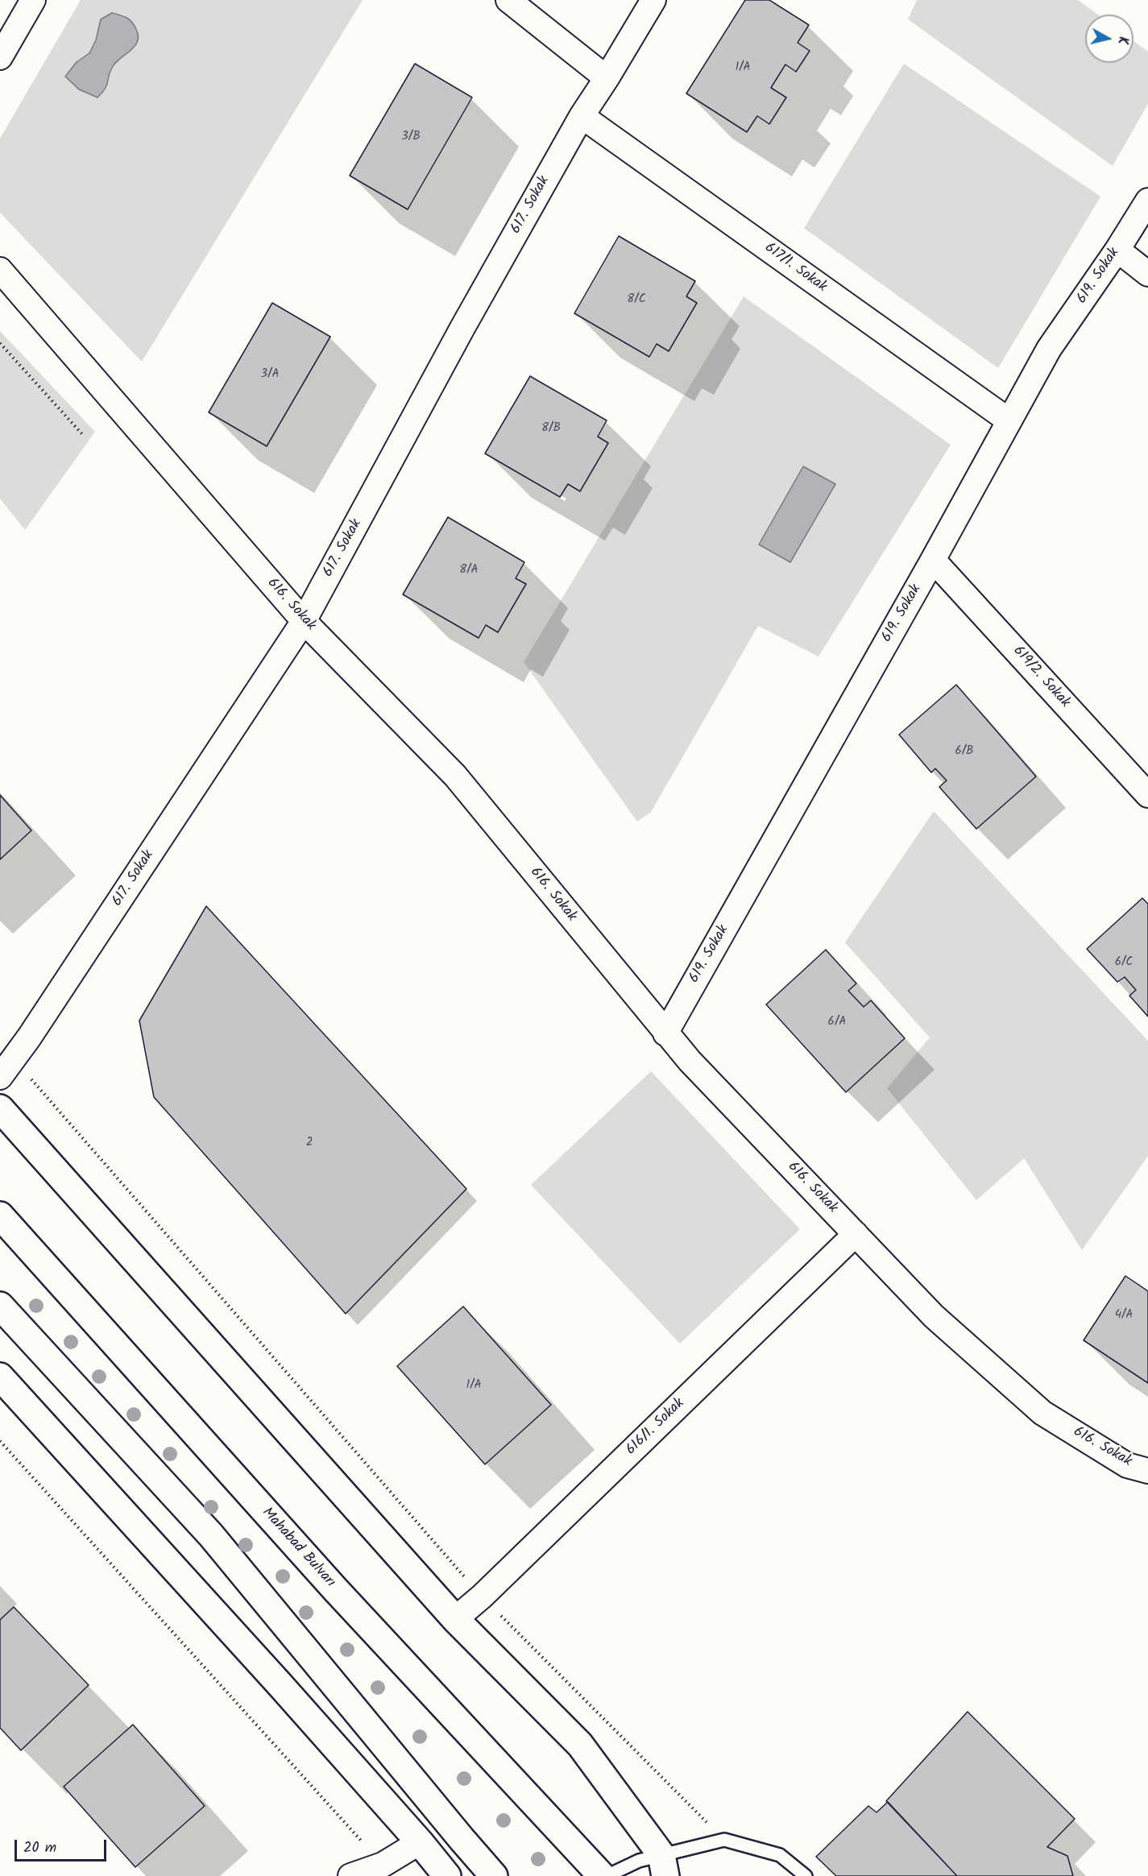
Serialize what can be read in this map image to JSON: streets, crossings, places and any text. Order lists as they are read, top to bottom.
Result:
{
  "streets": {
    "main road": ["Mahabad Bulvarı"],
    "street": [
      "617. Sokak",
      "617/1. Sokak",
      "619. Sokak",
      "616. Sokak",
      "619/2. Sokak",
      "616/1. Sokak"
    ]
  },
  "crossings": [
    ["617. Sokak", "617/1. Sokak"],
    ["617. Sokak", "616. Sokak"],
    ["617/1. Sokak", "619. Sokak"],
    ["619. Sokak", "616. Sokak"],
    ["619. Sokak", "619/2. Sokak"],
    ["616. Sokak", "616/1. Sokak"]
  ],
  "house_numbers": [
    "1/A",
    "3/B",
    "8/C",
    "3/A",
    "8/B",
    "8/A",
    "6/B",
    "6/C",
    "6/A",
    "2",
    "4/A",
    "1/A"
  ],
  "scale_bar": "20 m",
  "north": "right"
}
